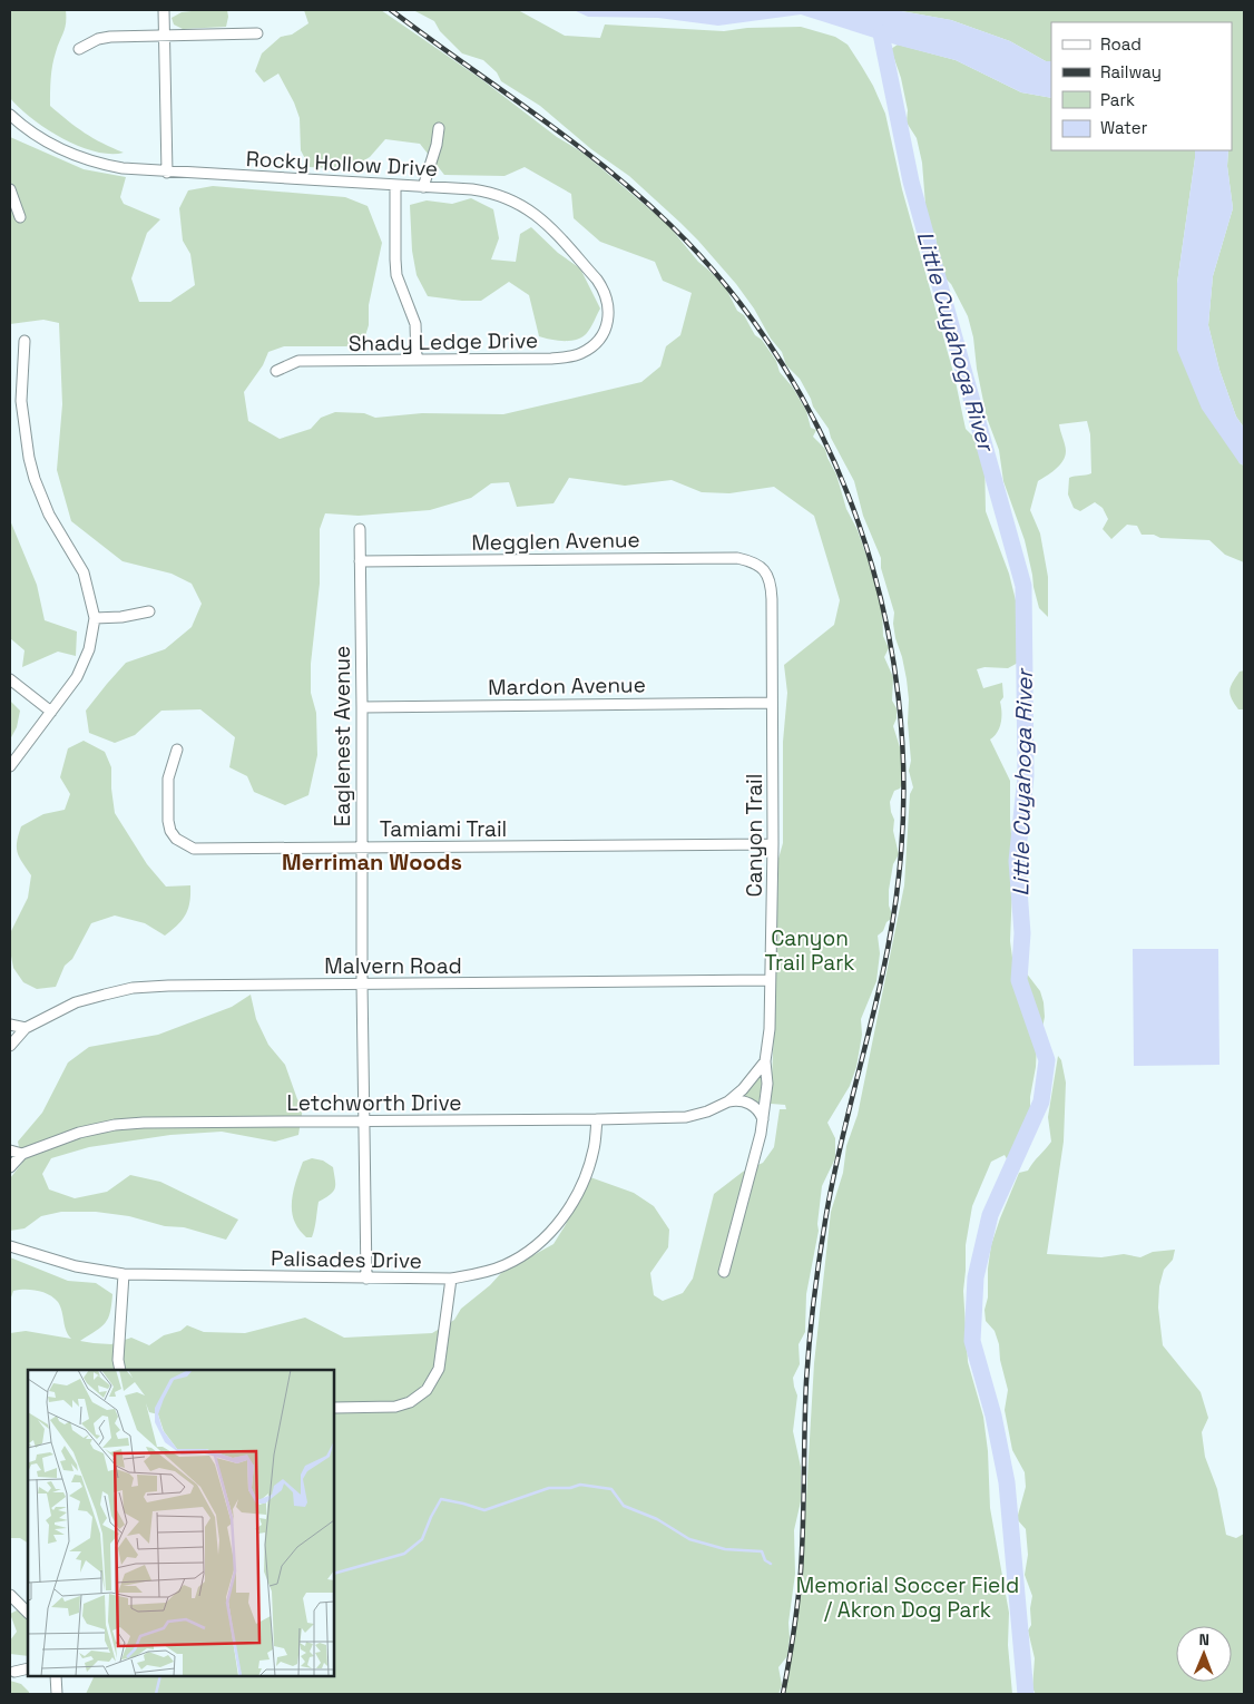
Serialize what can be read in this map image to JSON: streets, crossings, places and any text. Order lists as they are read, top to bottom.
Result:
{
  "streets": {
    "street": [
      "Rocky Hollow Drive",
      "Shady Ledge Drive",
      "Megglen Avenue",
      "Mardon Avenue",
      "Eaglenest Avenue",
      "Tamiami Trail",
      "Canyon Trail",
      "Malvern Road",
      "Letchworth Drive",
      "Palisades Drive"
    ]
  },
  "crossings": [
    ["Rocky Hollow Drive", "Shady Ledge Drive"],
    ["Megglen Avenue", "Eaglenest Avenue"],
    ["Megglen Avenue", "Canyon Trail"],
    ["Mardon Avenue", "Eaglenest Avenue"],
    ["Mardon Avenue", "Canyon Trail"],
    ["Eaglenest Avenue", "Tamiami Trail"],
    ["Eaglenest Avenue", "Malvern Road"],
    ["Eaglenest Avenue", "Letchworth Drive"],
    ["Eaglenest Avenue", "Palisades Drive"],
    ["Tamiami Trail", "Canyon Trail"],
    ["Canyon Trail", "Malvern Road"],
    ["Canyon Trail", "Letchworth Drive"],
    ["Letchworth Drive", "Palisades Drive"]
  ],
  "districts": ["Merriman Woods"],
  "water": ["Little Cuyahoga River"],
  "parks": ["Canyon Trail Park", "Memorial Soccer Field / Akron Dog Park"],
  "legend": [
    "Road",
    "Railway",
    "Park",
    "Water"
  ],
  "north": "top"
}
